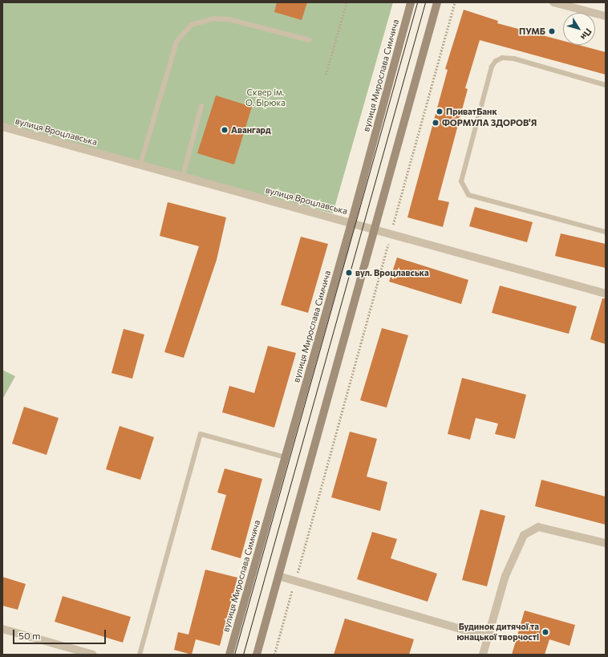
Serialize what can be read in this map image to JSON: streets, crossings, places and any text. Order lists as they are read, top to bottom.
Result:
{
  "streets": {
    "street": ["вулиця Мирослава Симчича", "вулиця Вроцлавська"]
  },
  "crossings": [
    ["вулиця Мирослава Симчича", "вулиця Вроцлавська"]
  ],
  "parks": ["Сквер ім. О. Бірюка"],
  "places": [
    "ПУМБ",
    "ПриватБанк",
    "ФОРМУЛА ЗДОРОВ'Я",
    "Авангард",
    "вул. Вроцлавська",
    "Будинок дитячої та юнацької творчості"
  ],
  "scale_bar": "50 m",
  "north": "bottom right"
}
